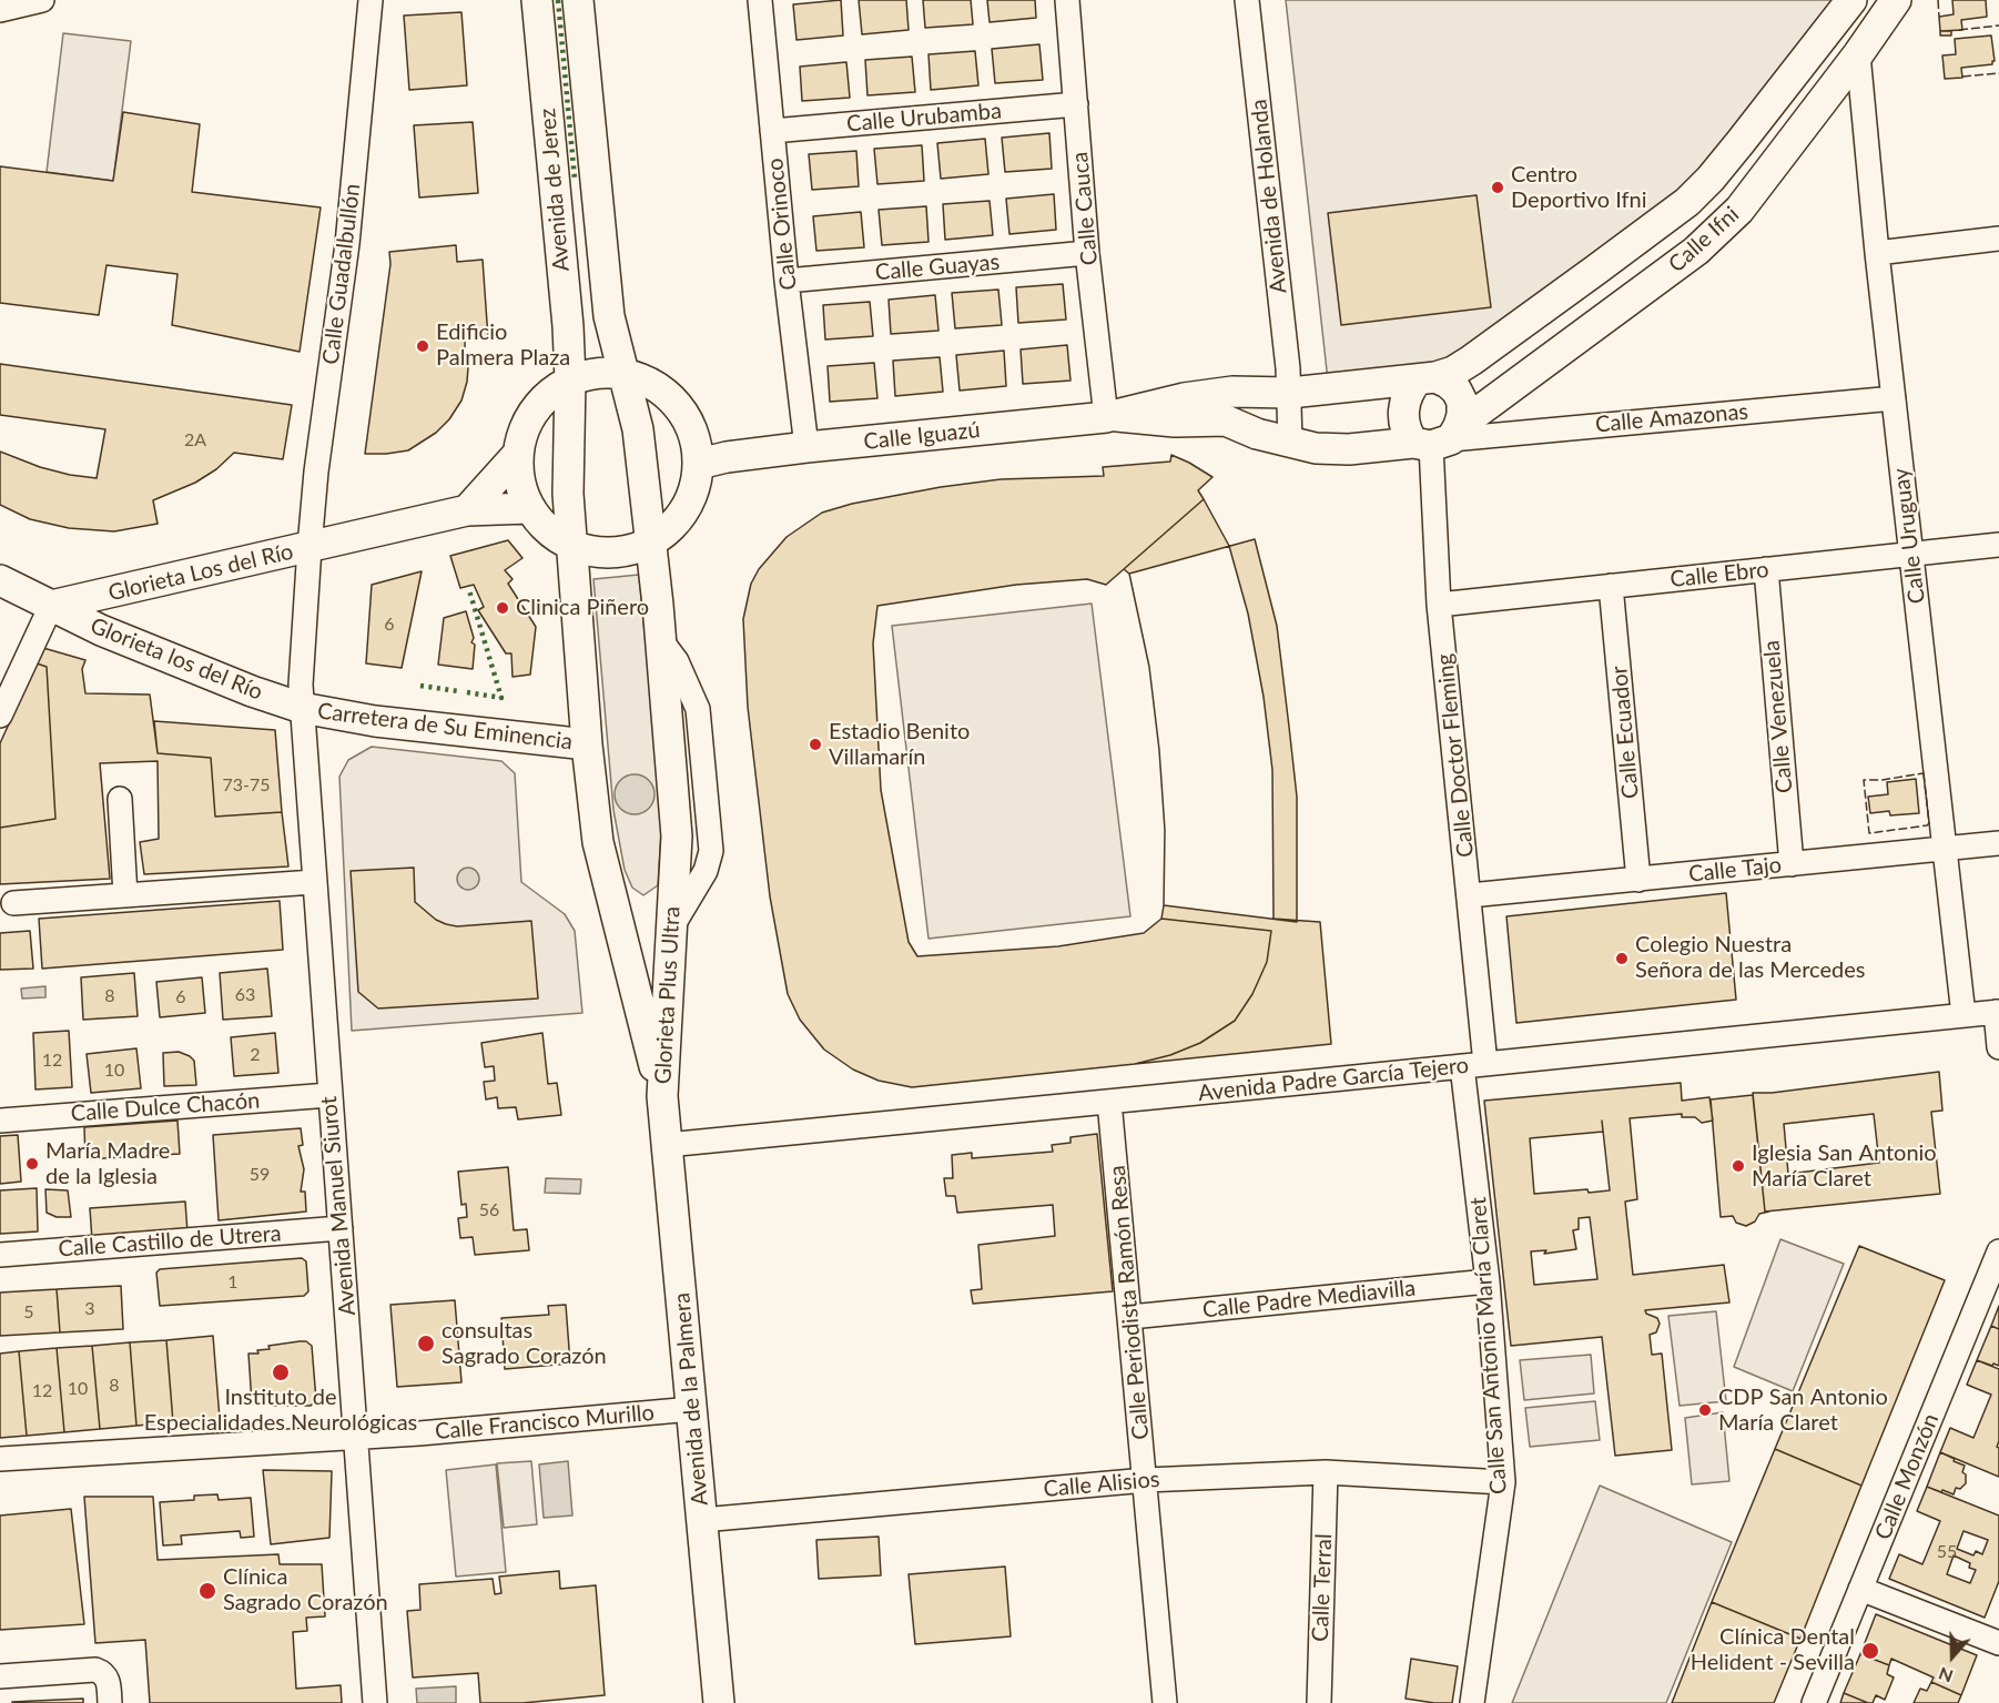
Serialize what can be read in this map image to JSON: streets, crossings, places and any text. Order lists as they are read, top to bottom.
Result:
{
  "streets": {
    "main road": [
      "Avenida de Jerez",
      "Calle Ifni",
      "Calle Iguazú",
      "Glorieta Los del Río",
      "Glorieta los del Río",
      "Carretera de Su Eminencia",
      "Glorieta Plus Ultra",
      "Avenida de la Palmera"
    ],
    "street": [
      "Calle Urubamba",
      "Avenida de Holanda",
      "Calle Cauca",
      "Calle Orinoco",
      "Calle Guayas",
      "Calle Guadalbullón",
      "Calle Amazonas",
      "Calle Uruguay",
      "Calle Ebro",
      "Calle Venezuela",
      "Calle Ecuador",
      "Calle Doctor Fleming",
      "Calle Tajo",
      "Avenida Padre García Tejero",
      "Calle Dulce Chacón",
      "Avenida Manuel Siurot",
      "Calle Castillo de Utrera",
      "Calle Padre Mediavilla",
      "Calle Periodista Ramón Resa",
      "Calle San Antonio María Claret",
      "Calle Francisco Murillo",
      "Calle Monzón",
      "Calle Alisios",
      "Calle Terral"
    ]
  },
  "crossings": [
    ["Calle Urubamba", "Calle Cauca"],
    ["Calle Urubamba", "Calle Orinoco"],
    ["Avenida de Jerez", "Glorieta Plus Ultra"],
    ["Avenida de Holanda", "Calle Ifni"],
    ["Avenida de Holanda", "Calle Iguazú"],
    ["Calle Cauca", "Calle Guayas"],
    ["Calle Cauca", "Calle Iguazú"],
    ["Calle Orinoco", "Calle Guayas"],
    ["Calle Orinoco", "Calle Iguazú"],
    ["Calle Ifni", "Calle Amazonas"],
    ["Calle Ifni", "Calle Iguazú"],
    ["Calle Ifni", "Calle Uruguay"],
    ["Calle Ifni", "Calle Doctor Fleming"],
    ["Calle Guadalbullón", "Glorieta Los del Río"],
    ["Calle Amazonas", "Calle Iguazú"],
    ["Calle Amazonas", "Calle Uruguay"],
    ["Calle Amazonas", "Calle Doctor Fleming"],
    ["Calle Iguazú", "Calle Doctor Fleming"],
    ["Calle Uruguay", "Calle Ebro"],
    ["Calle Uruguay", "Calle Tajo"],
    ["Calle Uruguay", "Avenida Padre García Tejero"],
    ["Glorieta Los del Río", "Glorieta los del Río"],
    ["Glorieta Los del Río", "Carretera de Su Eminencia"],
    ["Glorieta Los del Río", "Avenida Manuel Siurot"],
    ["Calle Ebro", "Calle Venezuela"],
    ["Calle Ebro", "Calle Ecuador"],
    ["Calle Ebro", "Calle Doctor Fleming"],
    ["Glorieta los del Río", "Carretera de Su Eminencia"],
    ["Glorieta los del Río", "Avenida Manuel Siurot"],
    ["Calle Venezuela", "Calle Tajo"],
    ["Carretera de Su Eminencia", "Glorieta Plus Ultra"],
    ["Carretera de Su Eminencia", "Avenida Manuel Siurot"],
    ["Calle Ecuador", "Calle Tajo"],
    ["Calle Doctor Fleming", "Calle Tajo"],
    ["Calle Doctor Fleming", "Avenida Padre García Tejero"],
    ["Calle Doctor Fleming", "Calle San Antonio María Claret"],
    ["Glorieta Plus Ultra", "Avenida de la Palmera"],
    ["Avenida Padre García Tejero", "Calle Periodista Ramón Resa"],
    ["Avenida Padre García Tejero", "Calle San Antonio María Claret"],
    ["Avenida Padre García Tejero", "Avenida de la Palmera"],
    ["Calle Dulce Chacón", "Avenida Manuel Siurot"],
    ["Avenida Manuel Siurot", "Calle Castillo de Utrera"],
    ["Avenida Manuel Siurot", "Calle Francisco Murillo"],
    ["Calle Padre Mediavilla", "Calle Periodista Ramón Resa"],
    ["Calle Padre Mediavilla", "Calle San Antonio María Claret"],
    ["Calle Periodista Ramón Resa", "Calle Alisios"],
    ["Calle San Antonio María Claret", "Calle Alisios"],
    ["Avenida de la Palmera", "Calle Francisco Murillo"],
    ["Avenida de la Palmera", "Calle Alisios"],
    ["Calle Alisios", "Calle Terral"]
  ],
  "places": [
    "Centro Deportivo Ifni",
    "Edificio Palmera Plaza",
    "Clinica Piñero",
    "Estadio Benito Villamarín",
    "Colegio Nuestra Señora de las Mercedes",
    "María Madre de la Iglesia",
    "Iglesia San Antonio María Claret",
    "consultas Sagrado Corazón",
    "Instituto de Especialidades Neurológicas",
    "CDP San Antonio María Claret",
    "Clínica Sagrado Corazón",
    "Clínica Dental Helident - Sevilla"
  ],
  "house_numbers": [
    "2A",
    "6",
    "73-75",
    "63",
    "8",
    "6",
    "2",
    "12",
    "10",
    "59",
    "56",
    "1",
    "3",
    "5",
    "8",
    "10",
    "12",
    "55"
  ],
  "north": "bottom"
}
